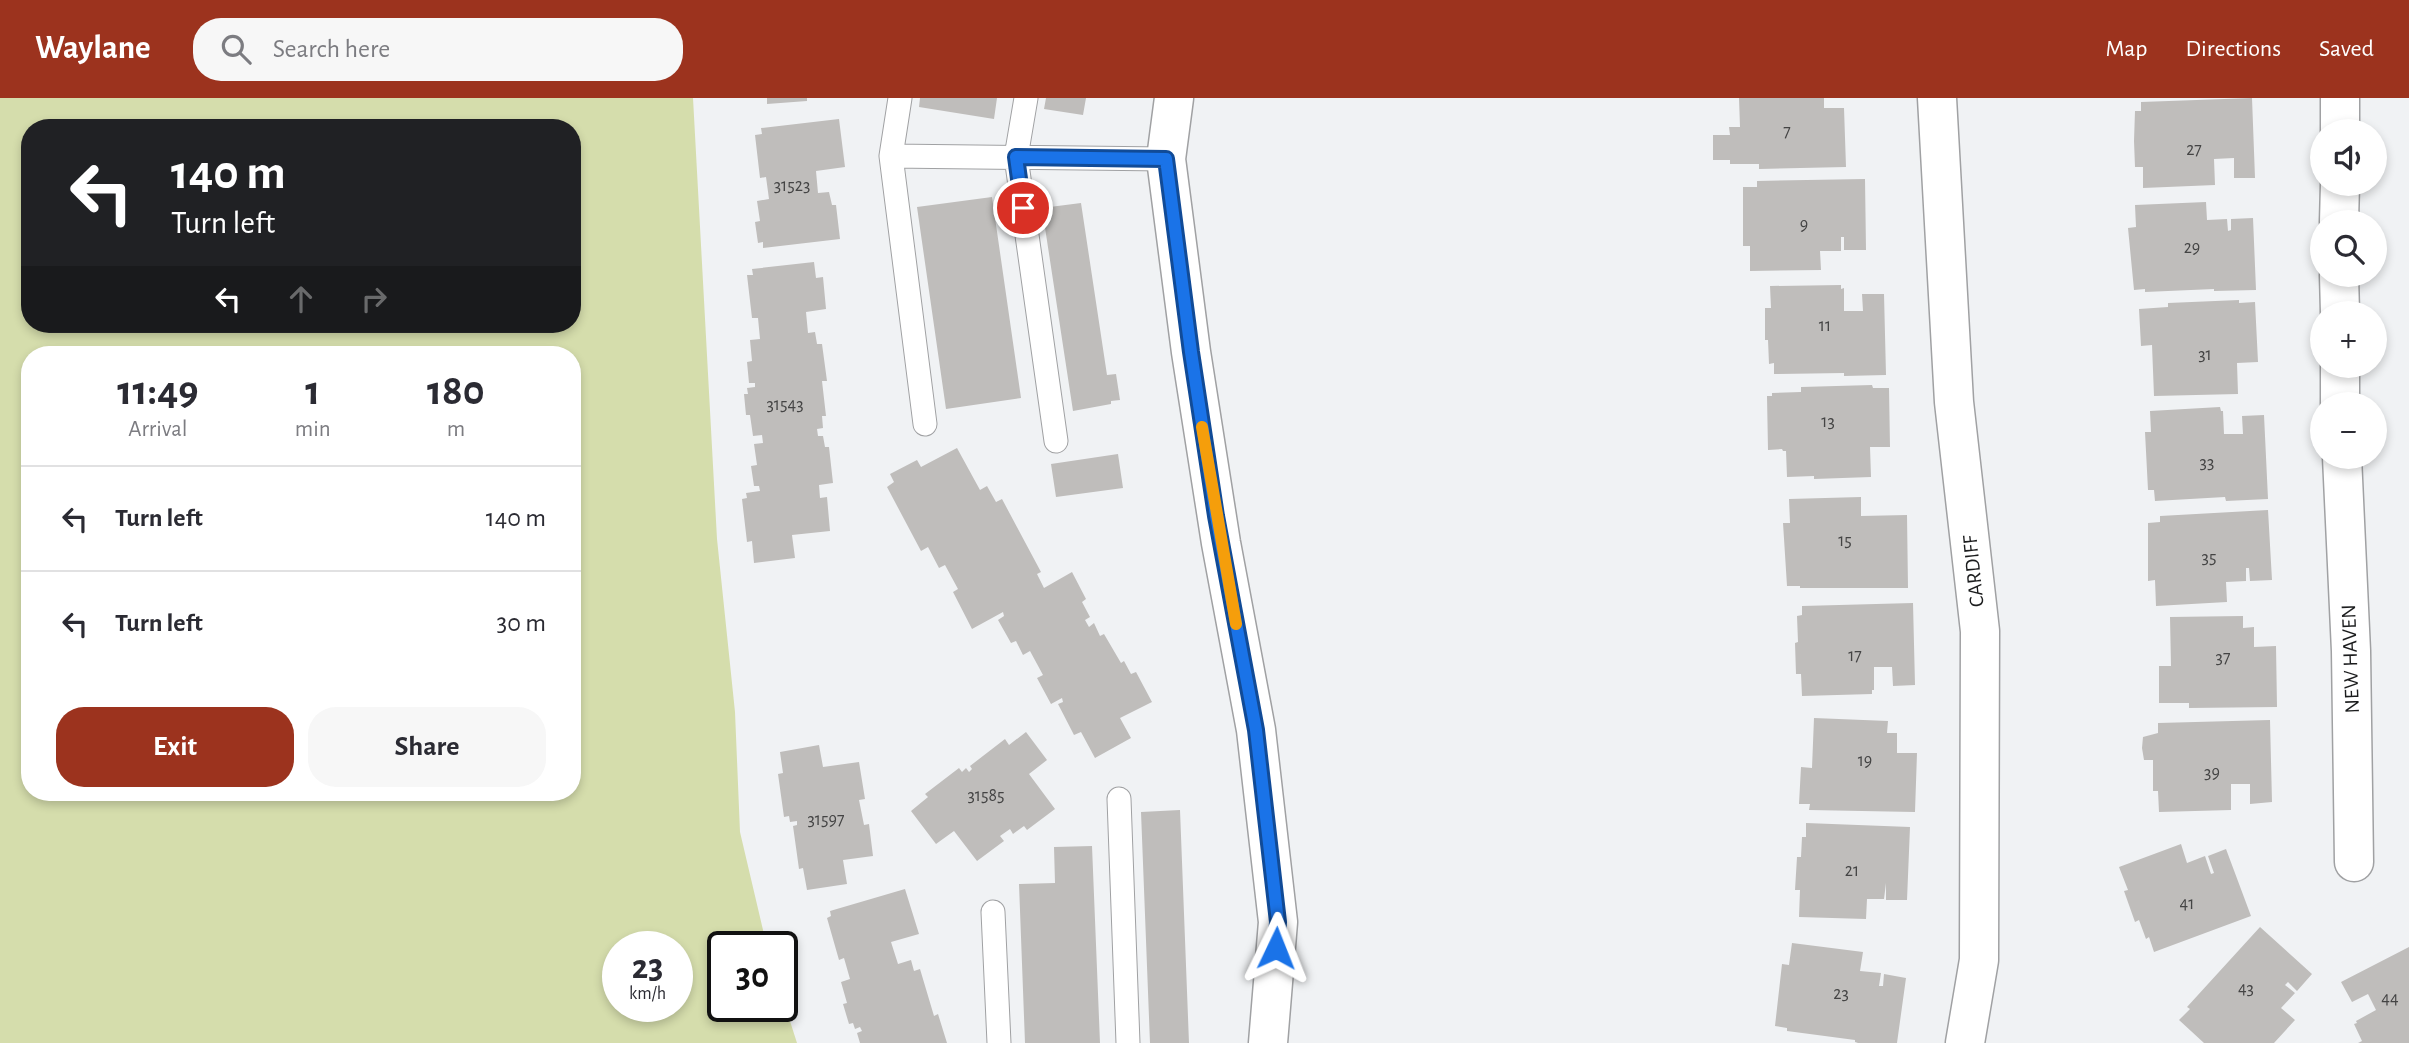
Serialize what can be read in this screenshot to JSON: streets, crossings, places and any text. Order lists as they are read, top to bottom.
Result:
{
  "streets": {
    "street": ["CARDIFF", "NEW HAVEN"]
  },
  "house_numbers": [
    "7",
    "27",
    "31523",
    "9",
    "29",
    "11",
    "31",
    "31543",
    "13",
    "33",
    "15",
    "35",
    "17",
    "37",
    "19",
    "39",
    "31585",
    "31597",
    "21",
    "41",
    "43",
    "23",
    "44"
  ],
  "page": {
    "header": "Waylane",
    "search": "Search here",
    "nav": ["Map", "Directions", "Saved"],
    "map_buttons": ["+", "−"],
    "turn": ["140 m", "Turn left"],
    "eta": [
      "11:49",
      "Arrival",
      "1",
      "min",
      "180",
      "m"
    ],
    "list": [
      {
        "name": "Turn left",
        "value": "140 m"
      },
      {
        "name": "Turn left",
        "value": "30 m"
      }
    ],
    "buttons": ["Exit", "Share"],
    "speed": "23 km/h",
    "limit": "30"
  }
}
